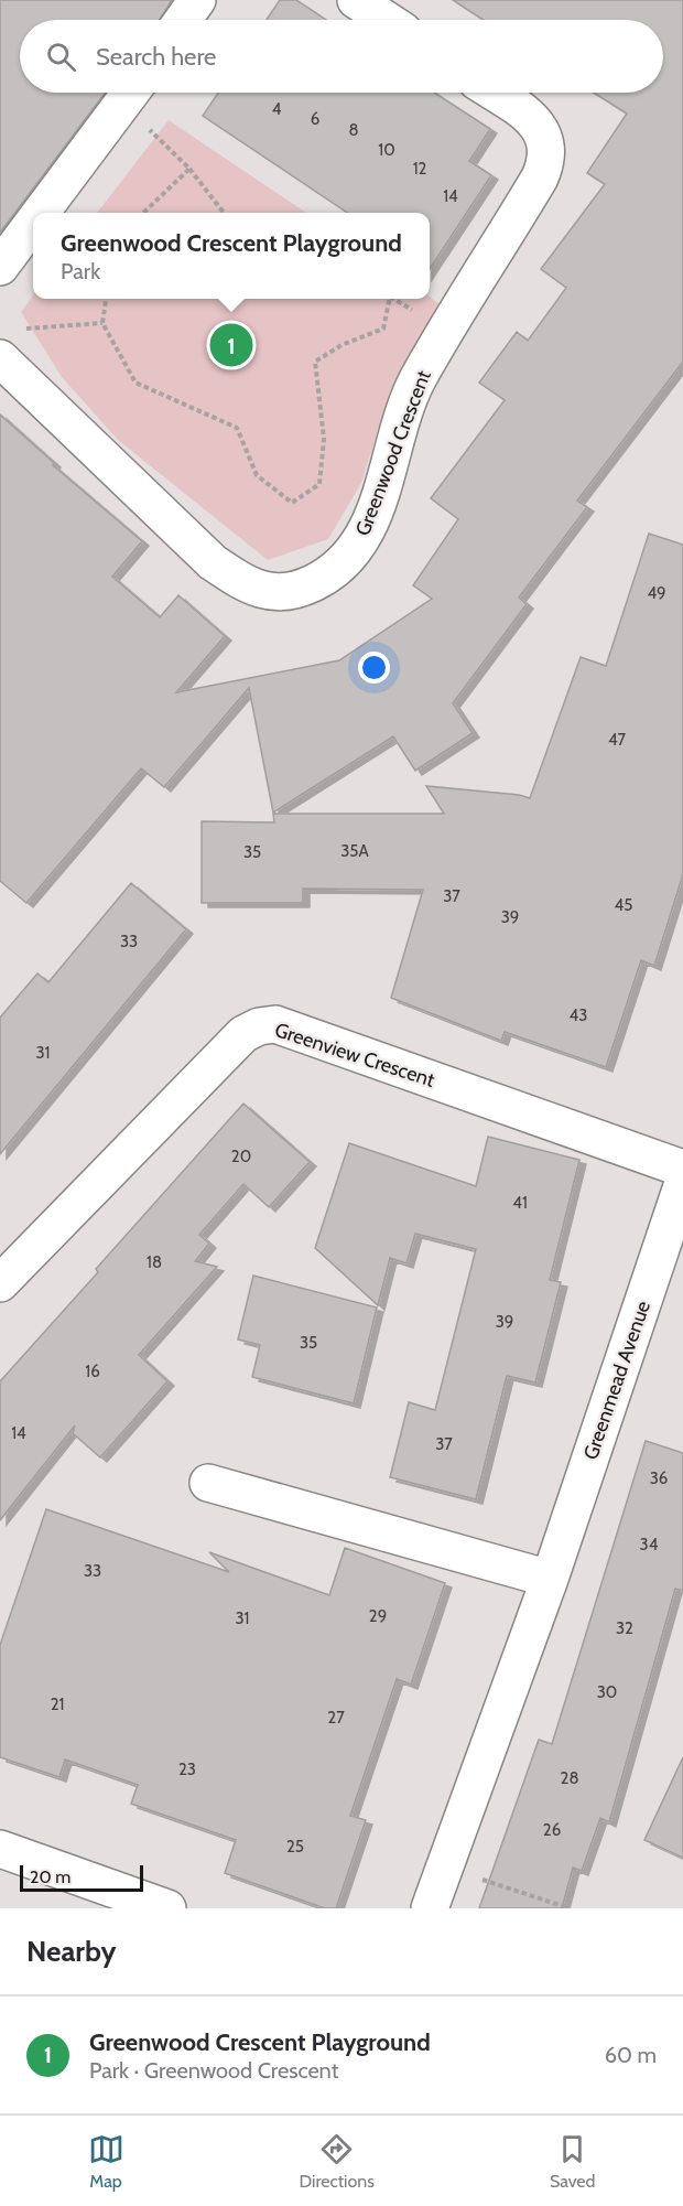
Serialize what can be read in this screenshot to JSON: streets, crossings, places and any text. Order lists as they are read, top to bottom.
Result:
{
  "streets": {
    "street": ["Greenwood Crescent", "Greenview Crescent", "Greenmead Avenue"]
  },
  "house_numbers": [
    "4",
    "6",
    "8",
    "10",
    "12",
    "14",
    "49",
    "47",
    "35A",
    "35",
    "37",
    "45",
    "39",
    "33",
    "43",
    "31",
    "20",
    "41",
    "18",
    "39",
    "35",
    "16",
    "14",
    "37",
    "36",
    "34",
    "33",
    "29",
    "31",
    "32",
    "30",
    "21",
    "27",
    "23",
    "28",
    "26",
    "25"
  ],
  "scale_bar": "20 m",
  "page": {
    "search": "Search here",
    "popup": ["Greenwood Crescent Playground", "Park"],
    "pins": "1",
    "scale": "20 m",
    "heading": "Nearby",
    "list": [
      {
        "mark": "1",
        "name": "Greenwood Crescent Playground",
        "note": "Park · Greenwood Crescent",
        "value": "60 m"
      }
    ],
    "nav": ["Map", "Directions", "Saved"]
  }
}
